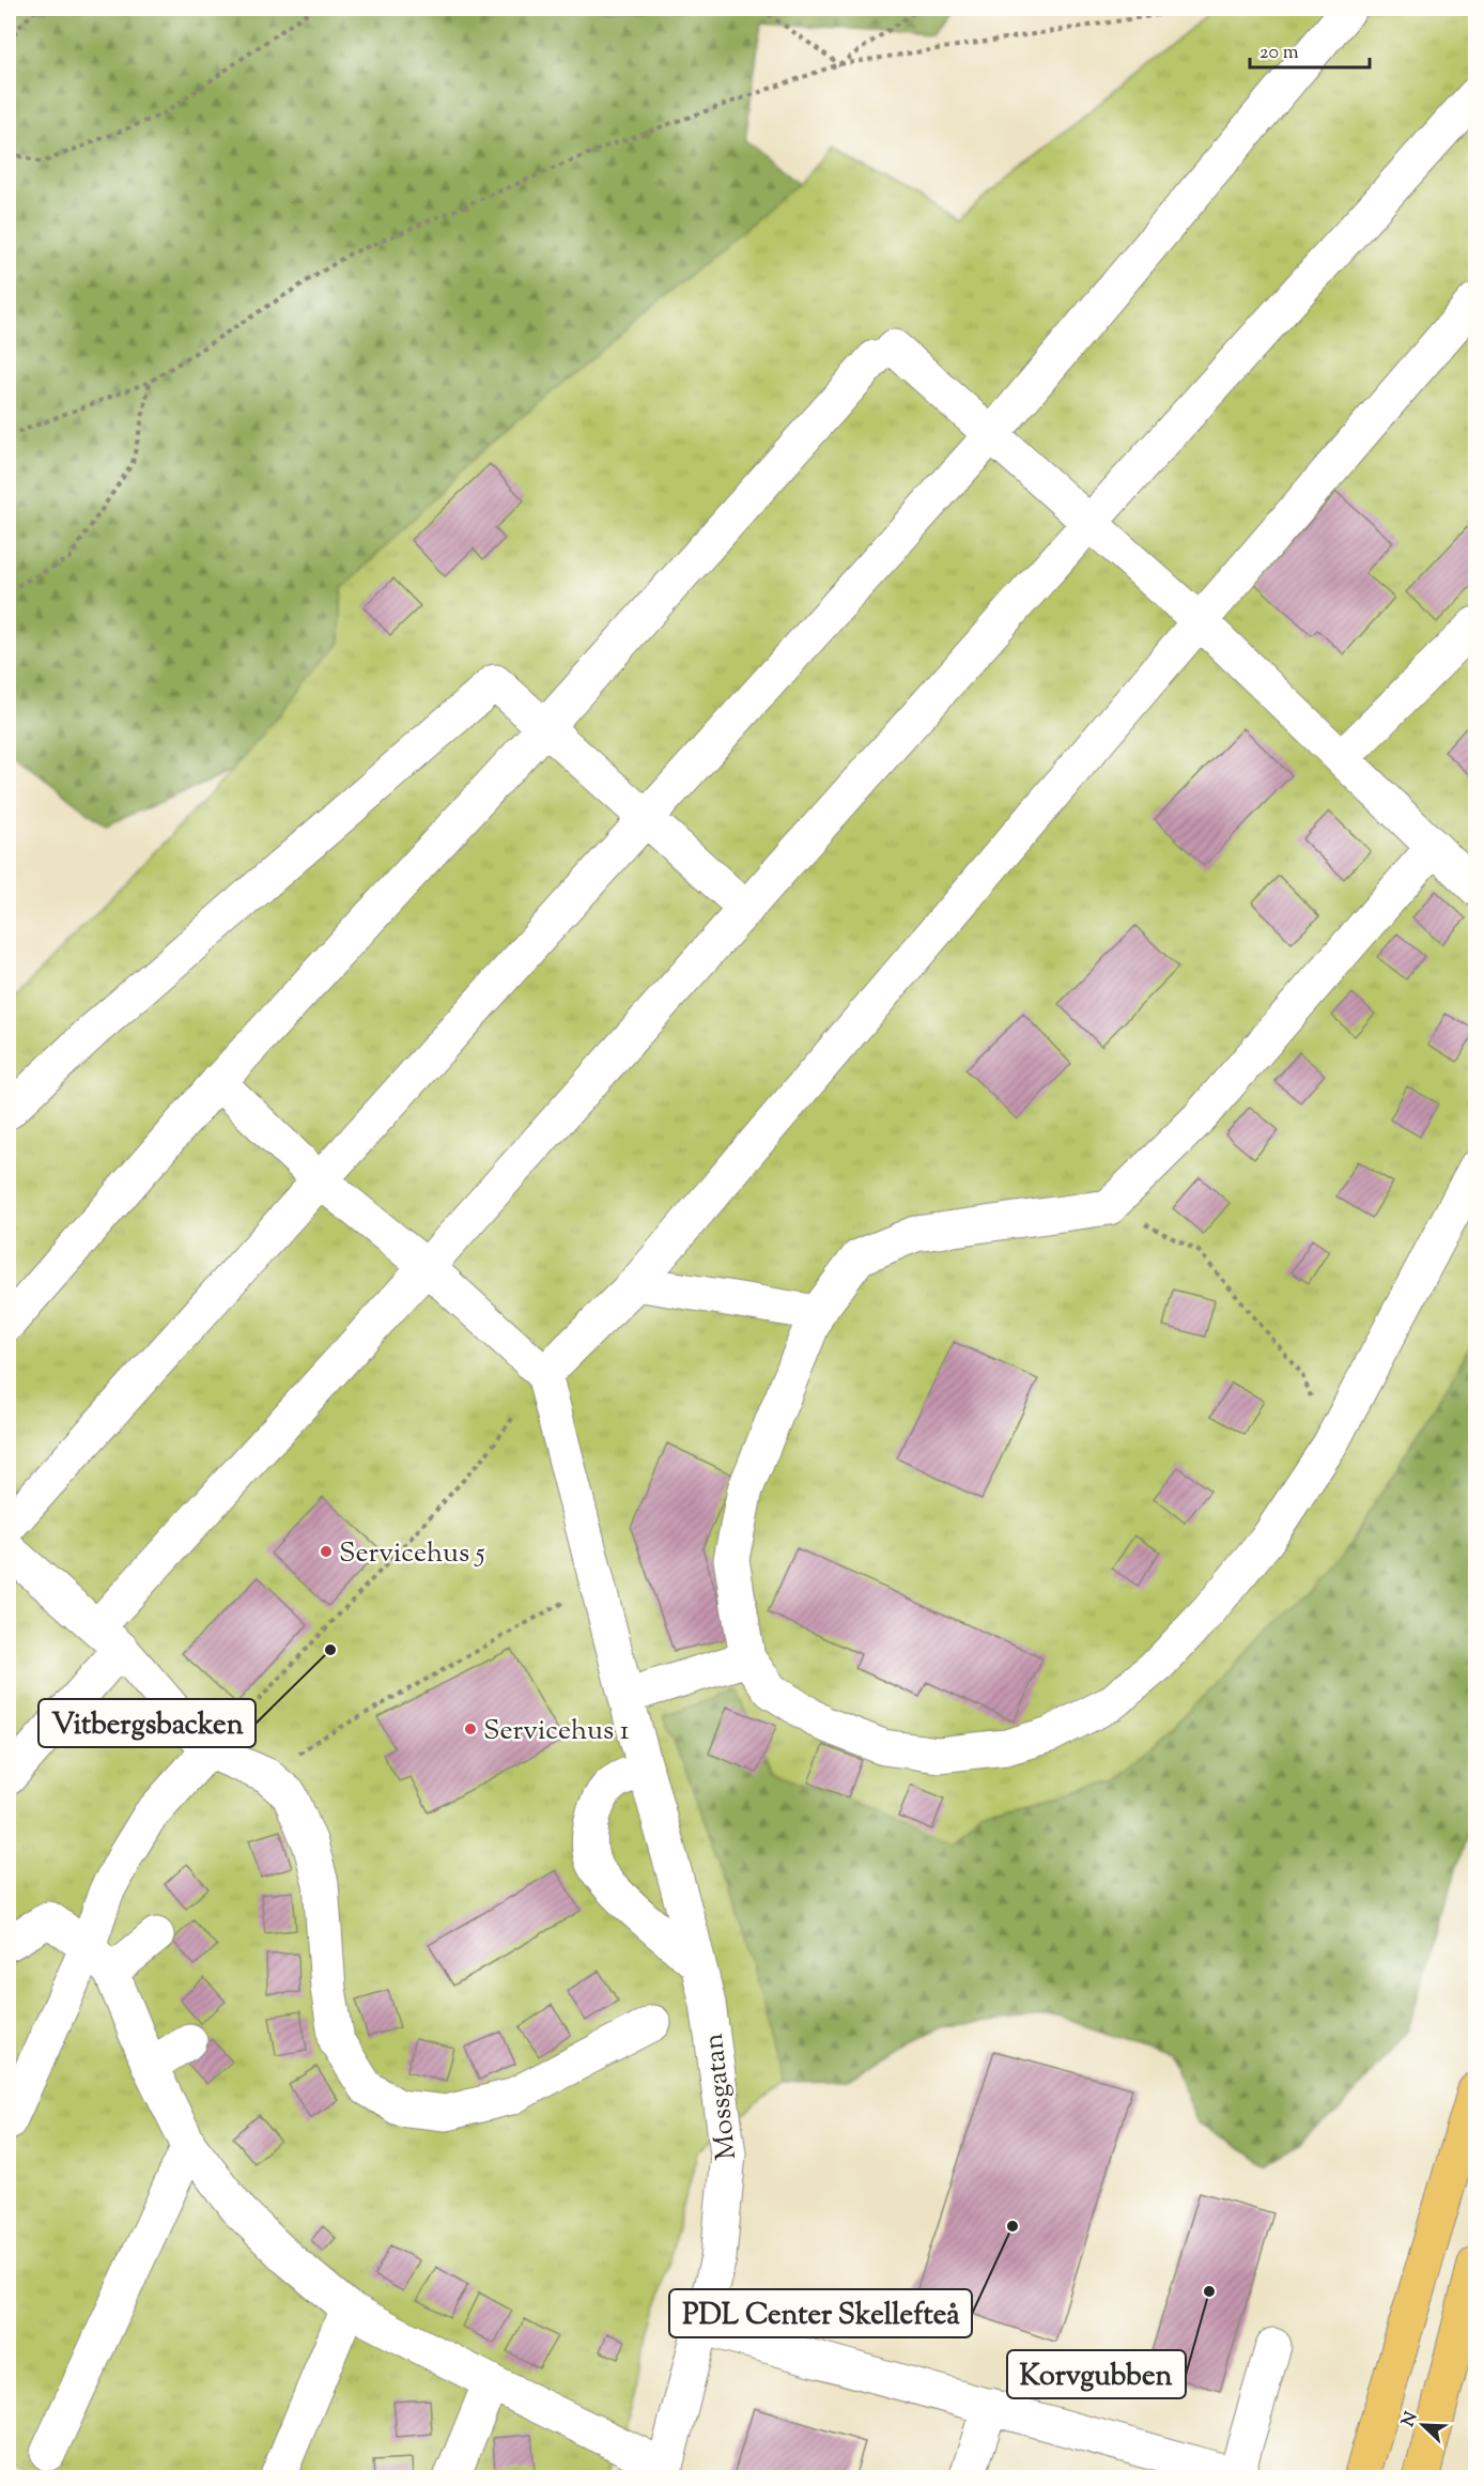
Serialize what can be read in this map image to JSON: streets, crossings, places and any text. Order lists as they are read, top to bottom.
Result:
{
  "streets": {
    "street": ["Mossgatan"]
  },
  "places": [
    "Servicehus 5",
    "Vitbergsbacken",
    "Servicehus 1",
    "PDL Center Skellefteå",
    "Korvgubben"
  ],
  "scale_bar": "20 m",
  "north": "top left"
}
